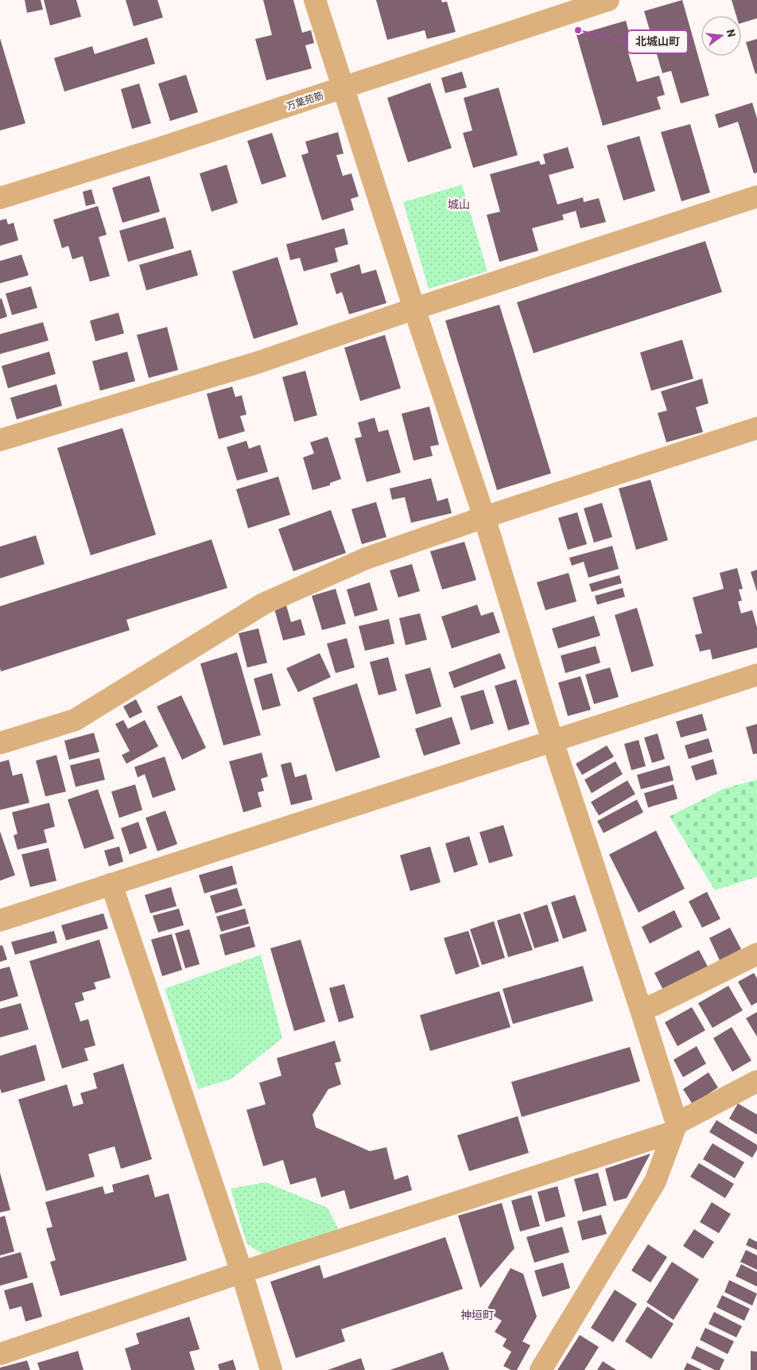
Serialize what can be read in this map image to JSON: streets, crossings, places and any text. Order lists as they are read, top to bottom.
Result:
{
  "streets": {
    "street": ["万葉苑筋"]
  },
  "districts": ["城山", "神垣町"],
  "places": ["北城山町"],
  "north": "right"
}
